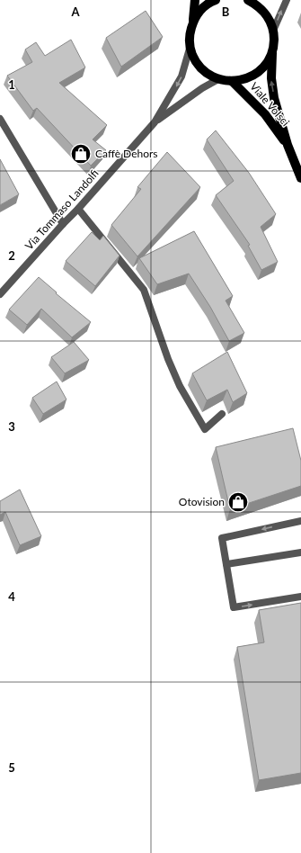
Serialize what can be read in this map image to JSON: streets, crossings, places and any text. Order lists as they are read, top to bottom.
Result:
{
  "streets": {
    "main road": ["Viale Volsci"],
    "street": ["Via Tommaso Landolfi"]
  },
  "crossings": [
    ["Viale Volsci", "Via Tommaso Landolfi"]
  ],
  "places": {
    "shop": ["Caffè Dehors", "Otovision"]
  },
  "grid": {
    "columns": ["A", "B"],
    "rows": [
      "1",
      "2",
      "3",
      "4",
      "5"
    ]
  }
}
